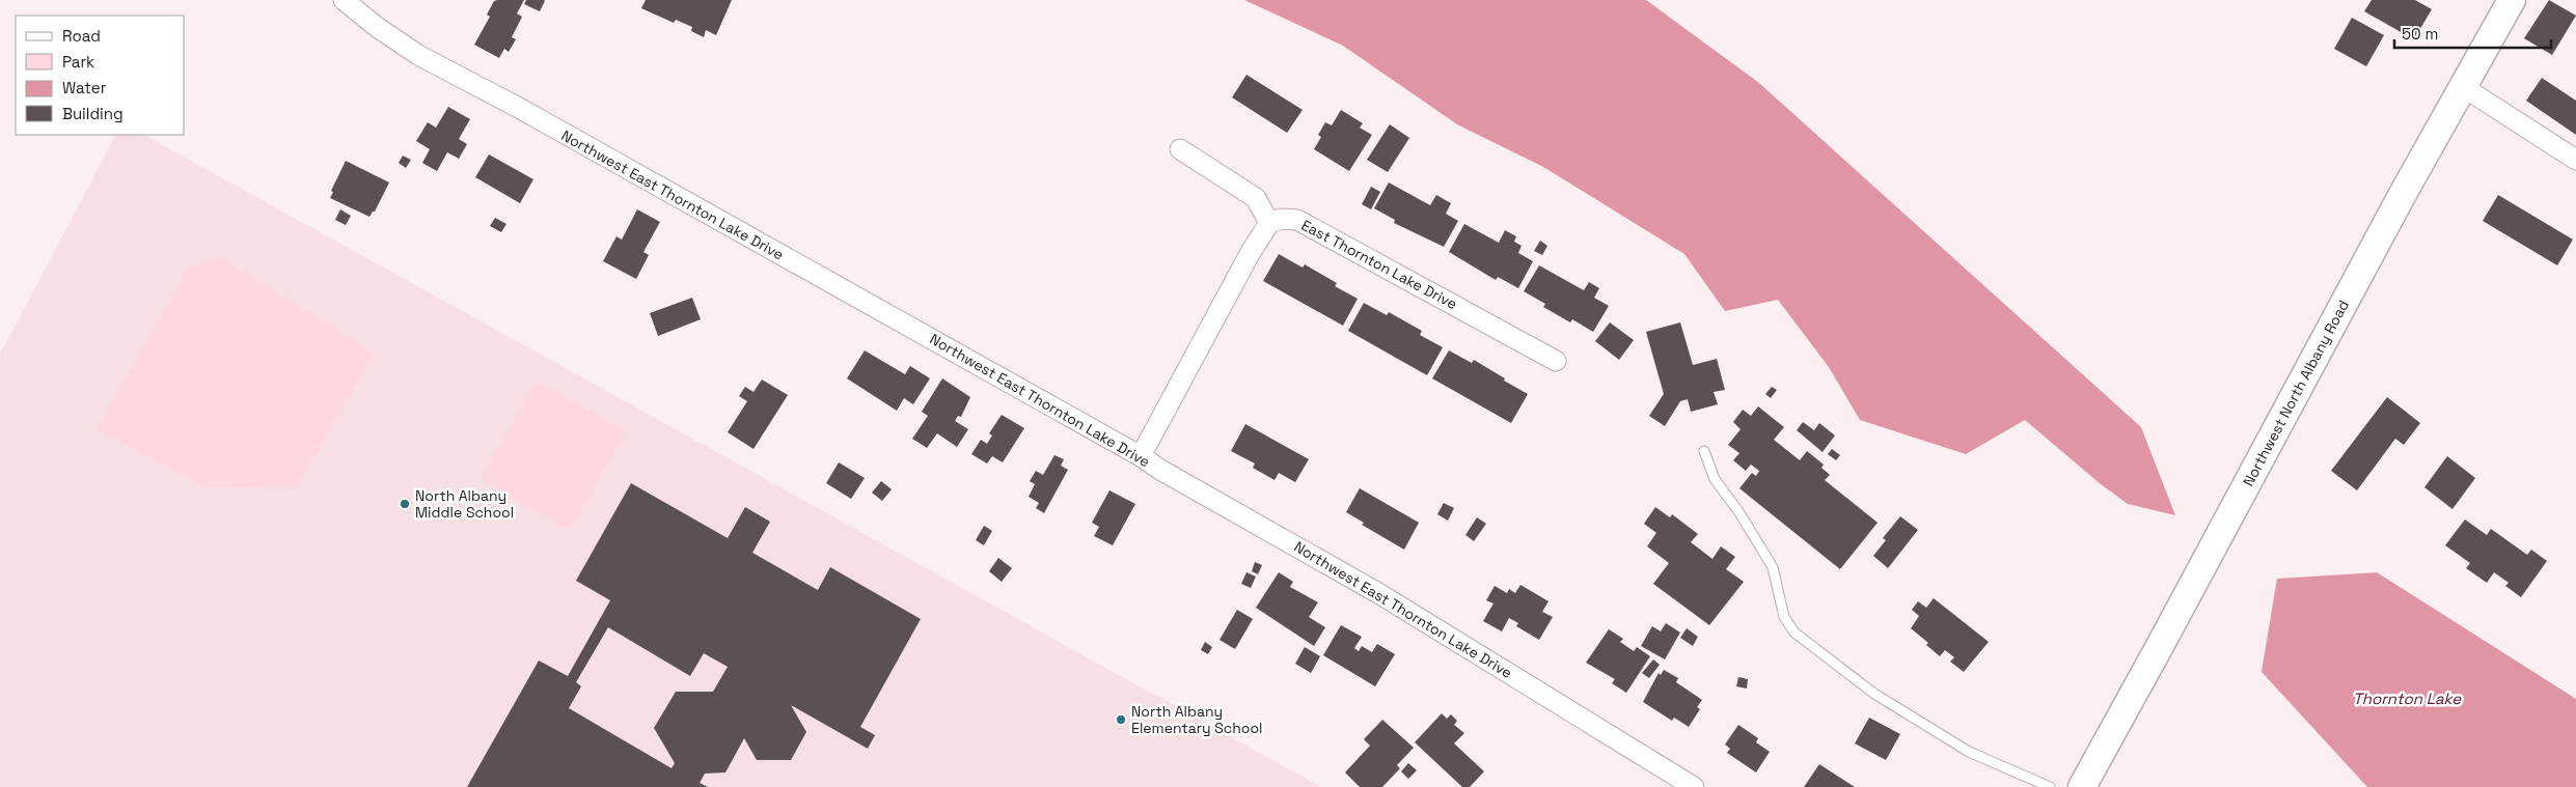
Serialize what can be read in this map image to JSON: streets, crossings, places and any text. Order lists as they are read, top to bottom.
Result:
{
  "streets": {
    "main road": ["Northwest North Albany Road"],
    "street": ["Northwest East Thornton Lake Drive", "East Thornton Lake Drive"]
  },
  "water": ["Thornton Lake"],
  "places": ["North Albany Middle School", "North Albany Elementary School"],
  "legend": [
    "Road",
    "Park",
    "Water",
    "Building"
  ],
  "scale_bar": "50 m"
}
